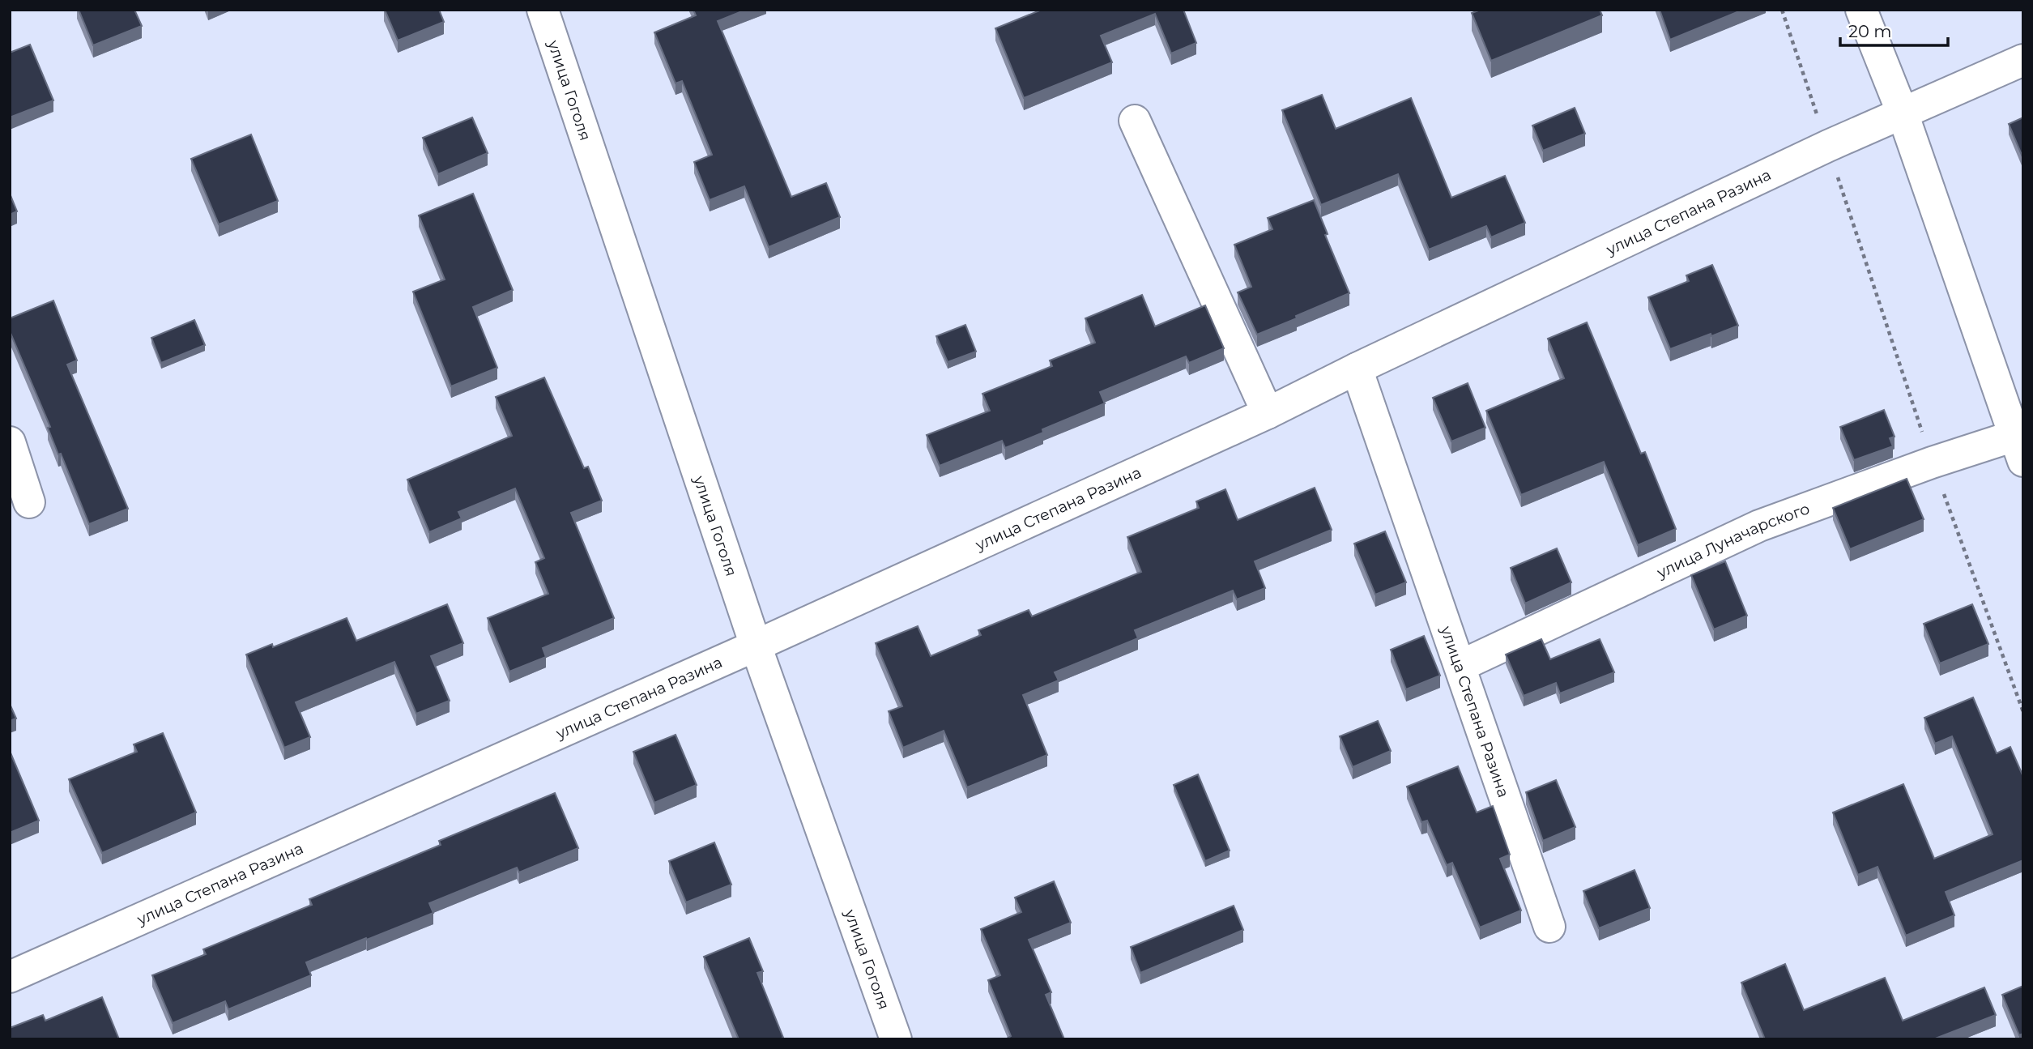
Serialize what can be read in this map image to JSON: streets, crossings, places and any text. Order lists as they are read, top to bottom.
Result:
{
  "streets": {
    "street": ["улица Гоголя", "улица Степана Разина", "улица Луначарского"]
  },
  "crossings": [
    ["улица Гоголя", "улица Степана Разина"],
    ["улица Степана Разина", "улица Луначарского"]
  ],
  "scale_bar": "20 m"
}
